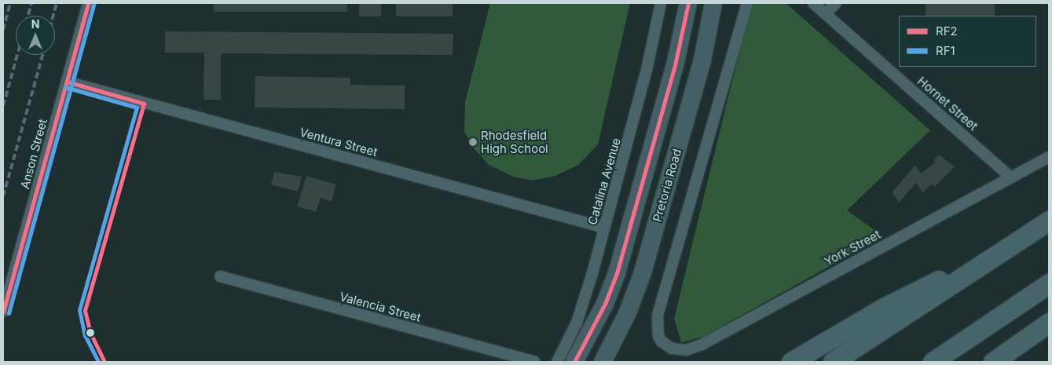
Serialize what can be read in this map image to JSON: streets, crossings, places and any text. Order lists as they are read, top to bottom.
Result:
{
  "streets": {
    "main road": ["Pretoria Road"],
    "street": [
      "Hornet Street",
      "Ventura Street",
      "Anson Street",
      "Catalina Avenue",
      "York Street",
      "Valencia Street"
    ]
  },
  "crossings": [
    ["Hornet Street", "York Street"],
    ["Ventura Street", "Anson Street"],
    ["Ventura Street", "Catalina Avenue"]
  ],
  "places": ["Rhodesfield High School"],
  "lines": ["transit line RF2", "transit line RF1"],
  "legend": ["RF2", "RF1"],
  "north": "top"
}
